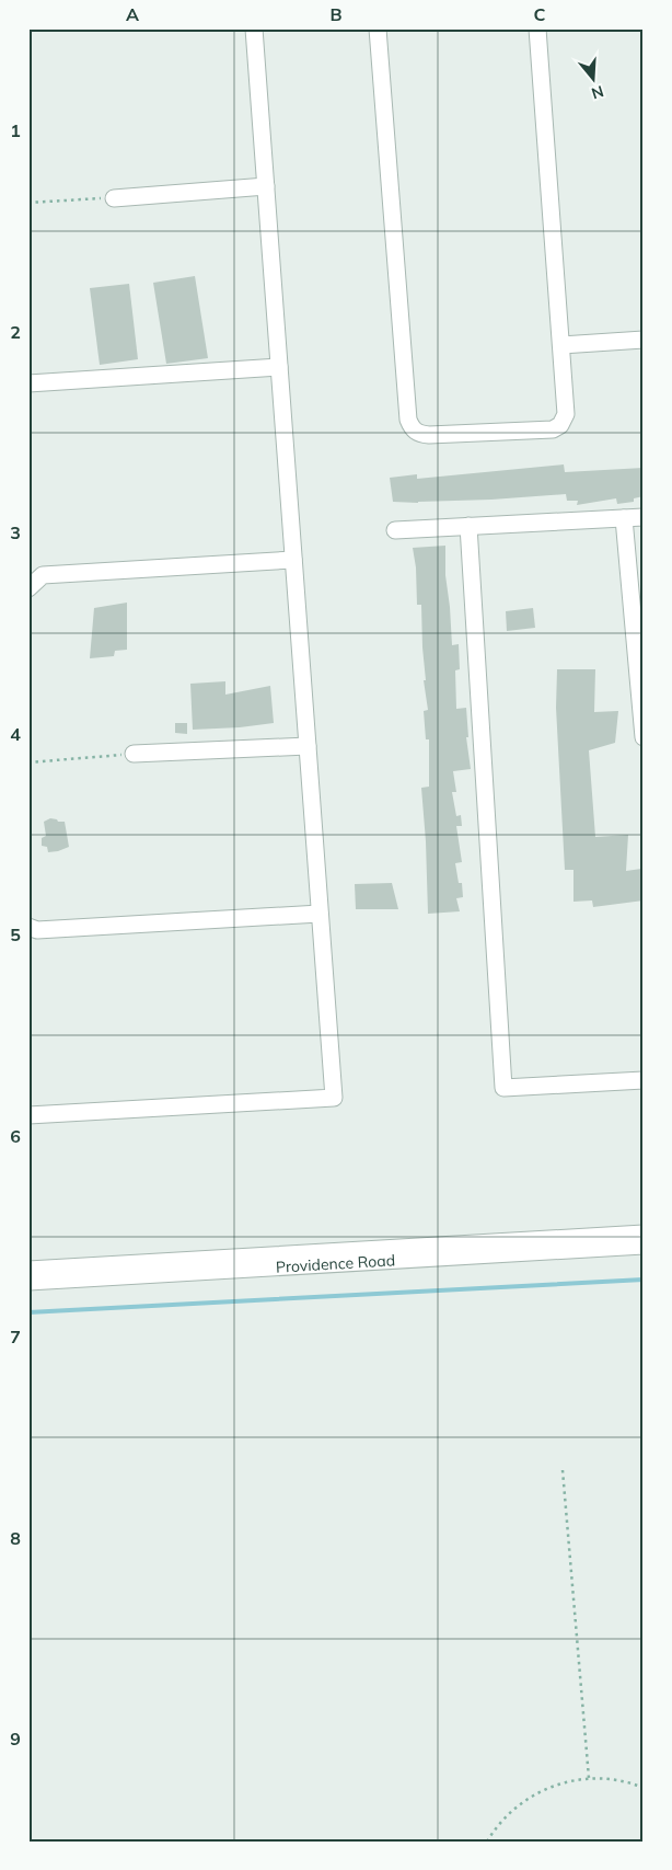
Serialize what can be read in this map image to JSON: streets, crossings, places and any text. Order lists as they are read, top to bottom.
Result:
{
  "streets": {
    "street": ["Providence Road"]
  },
  "north": "bottom",
  "grid": {
    "columns": ["A", "B", "C"],
    "rows": [
      "1",
      "2",
      "3",
      "4",
      "5",
      "6",
      "7",
      "8",
      "9"
    ]
  }
}
